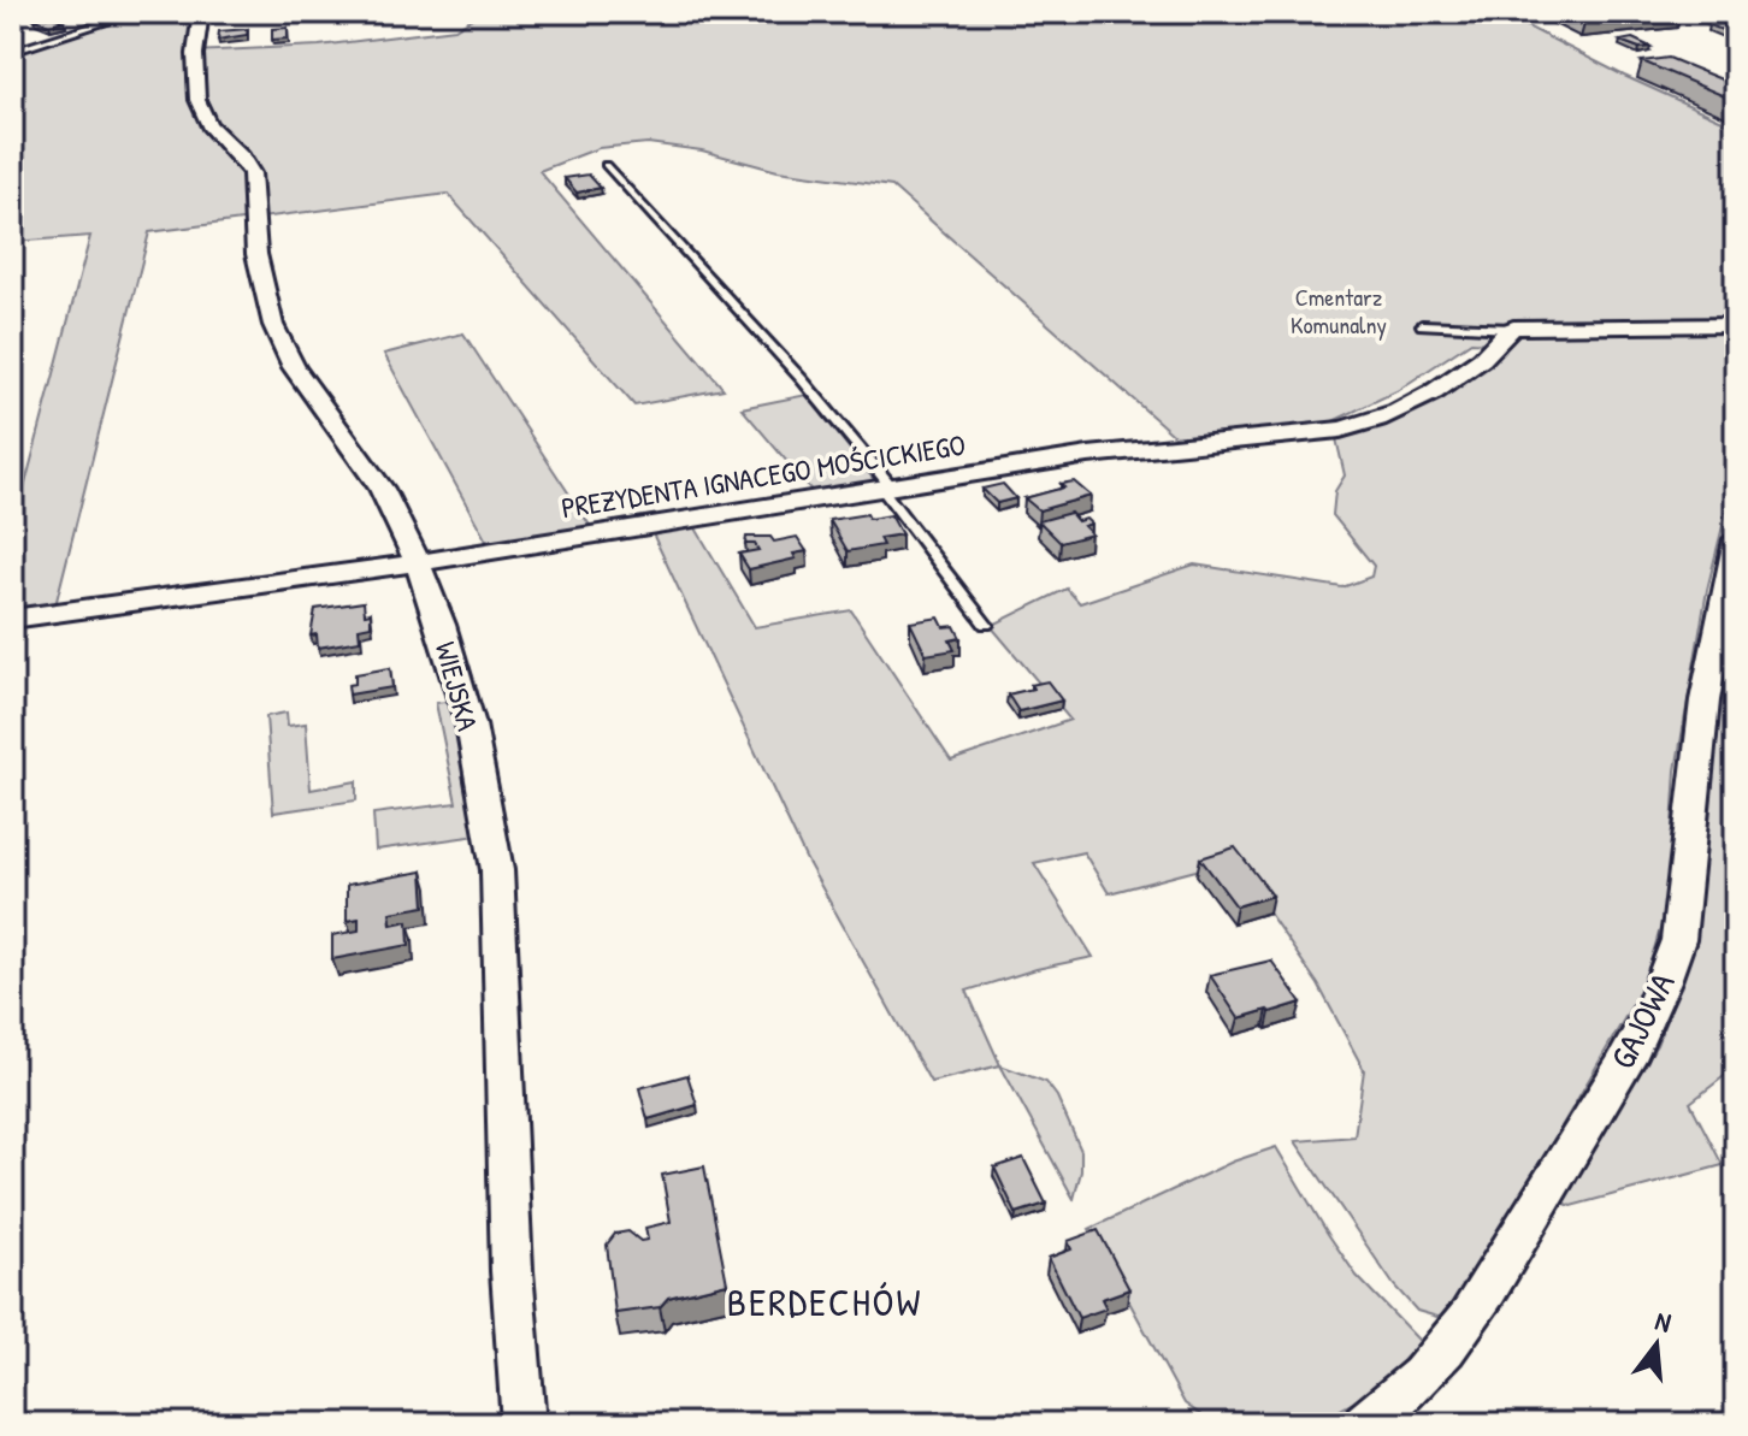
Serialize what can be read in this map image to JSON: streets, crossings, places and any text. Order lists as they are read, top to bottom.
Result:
{
  "streets": {
    "street": ["PREZYDENTA IGNACEGO MOŚCICKIEGO", "WIEJSKA", "GAJOWA"]
  },
  "crossings": [
    ["PREZYDENTA IGNACEGO MOŚCICKIEGO", "WIEJSKA"]
  ],
  "districts": ["BERDECHÓW"],
  "parks": ["Cmentarz Komunalny"],
  "north": "top"
}
